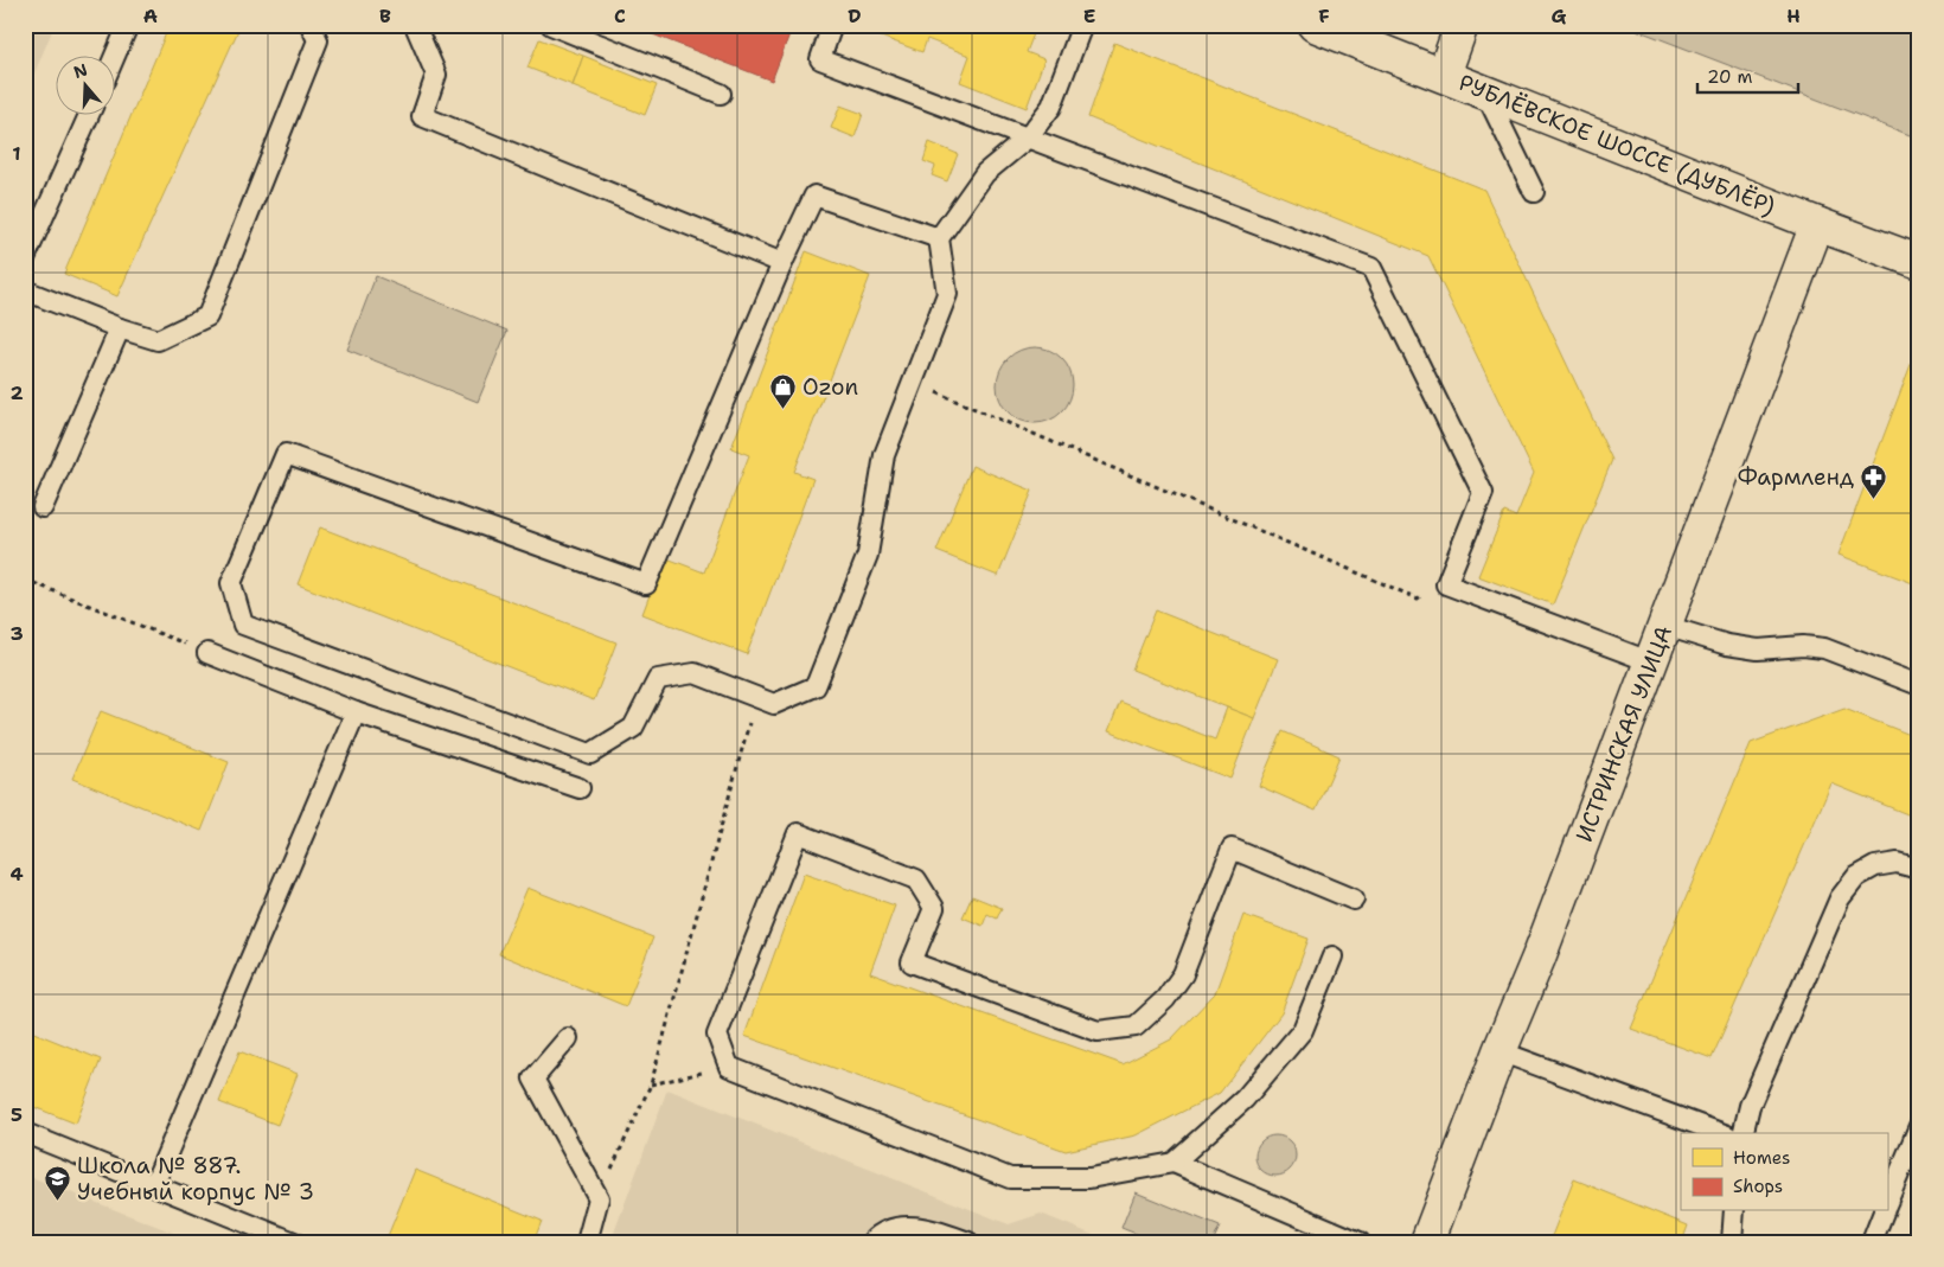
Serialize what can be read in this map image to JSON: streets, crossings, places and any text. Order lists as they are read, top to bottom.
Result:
{
  "streets": {
    "street": ["РУБЛЁВСКОЕ ШОССЕ (ДУБЛЁР)", "ИСТРИНСКАЯ УЛИЦА"]
  },
  "crossings": [
    ["РУБЛЁВСКОЕ ШОССЕ (ДУБЛЁР)", "ИСТРИНСКАЯ УЛИЦА"]
  ],
  "places": {
    "shop": ["Ozon"],
    "pharmacy": ["Фармленд"],
    "school or university": ["Школа № 887. Учебный корпус № 3"]
  },
  "legend": ["Homes", "Shops"],
  "scale_bar": "20 m",
  "north": "top",
  "grid": {
    "columns": [
      "A",
      "B",
      "C",
      "D",
      "E",
      "F",
      "G",
      "H"
    ],
    "rows": [
      "1",
      "2",
      "3",
      "4",
      "5"
    ]
  }
}
